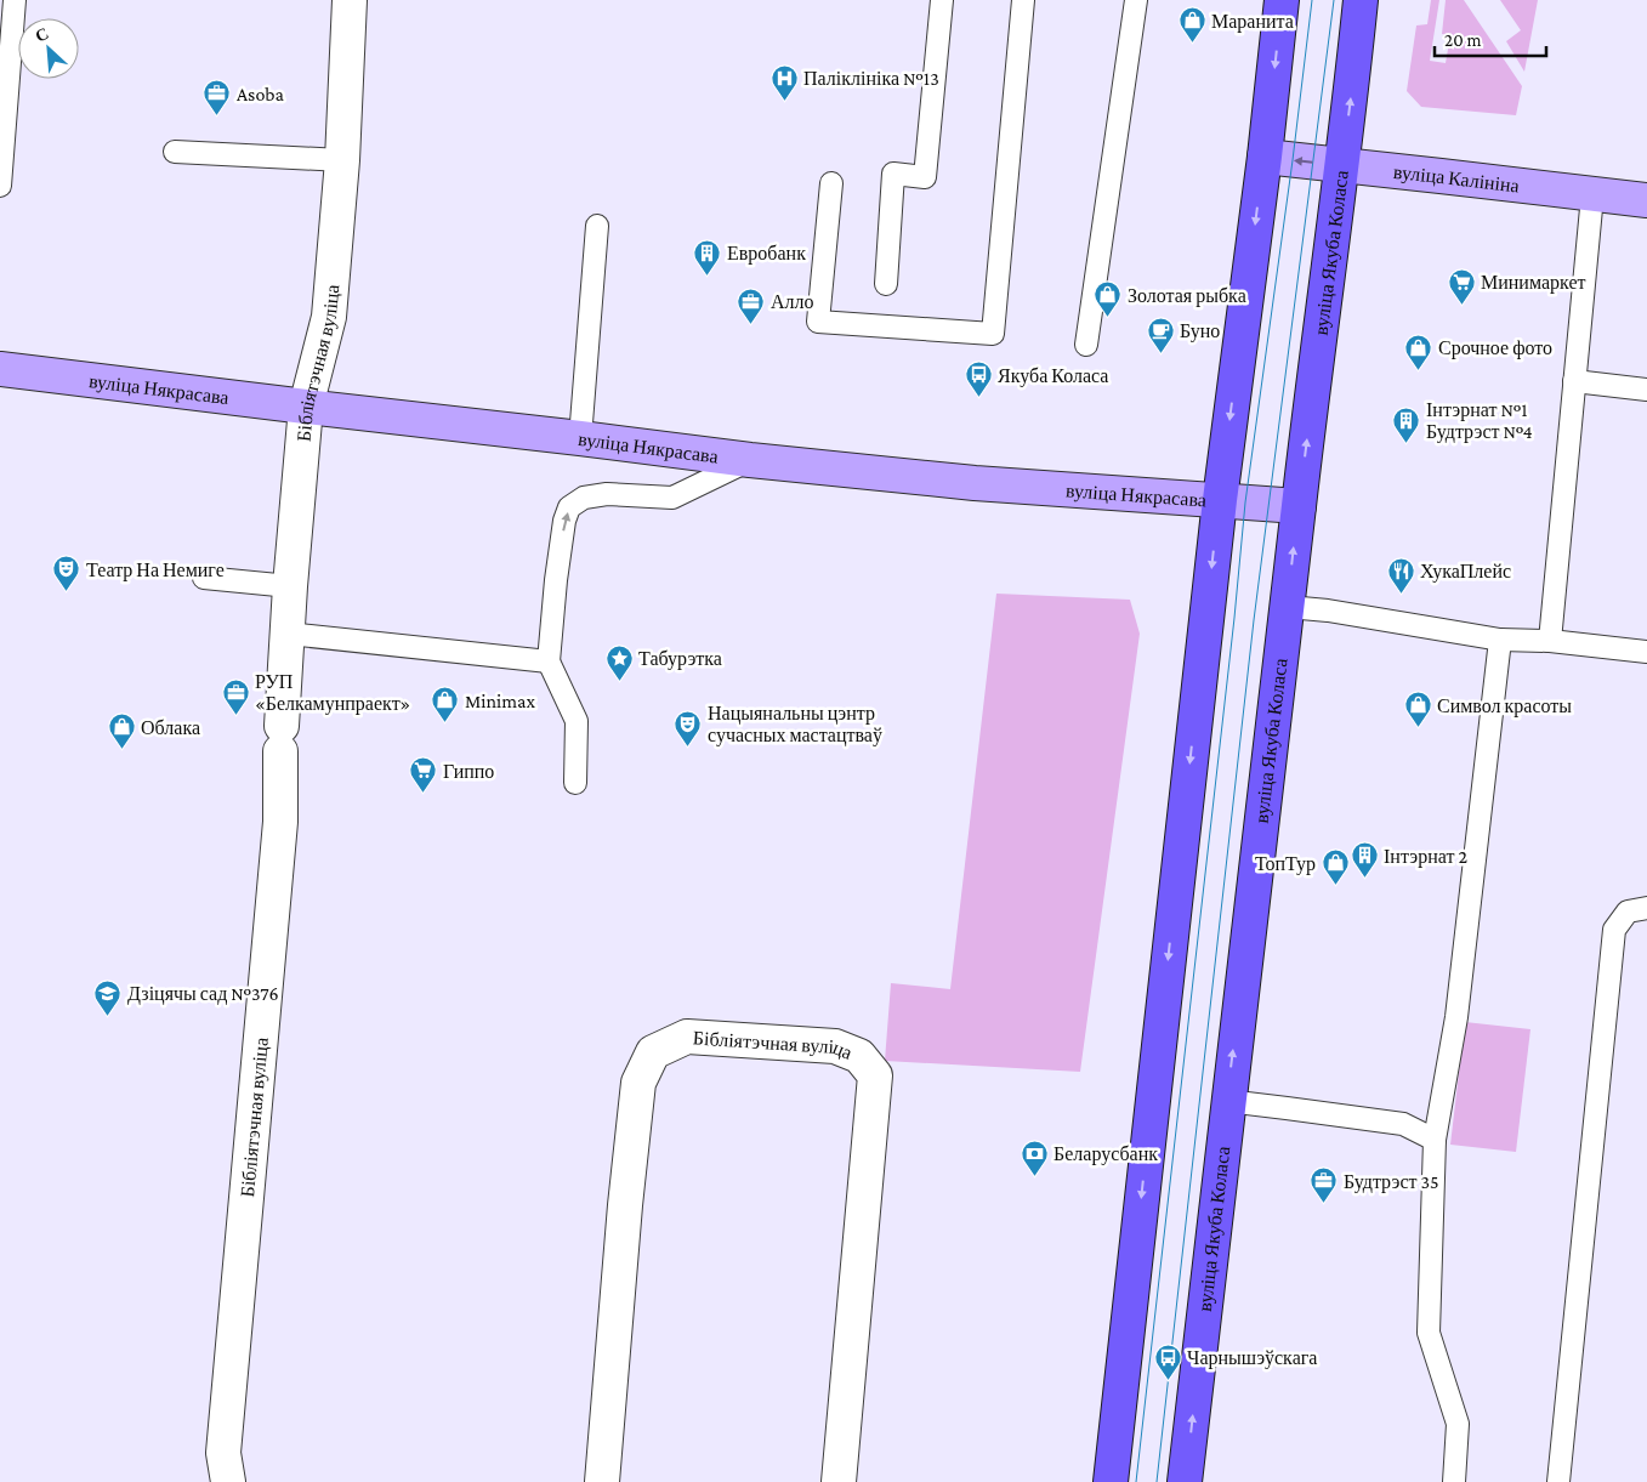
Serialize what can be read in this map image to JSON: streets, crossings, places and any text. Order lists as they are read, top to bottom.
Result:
{
  "streets": {
    "main road": ["вуліца Калініна", "вуліца Якуба Коласа", "вуліца Някрасава"],
    "street": ["Бібліятэчная вуліца"]
  },
  "crossings": [
    ["вуліца Калініна", "вуліца Якуба Коласа"],
    ["вуліца Якуба Коласа", "вуліца Някрасава"],
    ["Бібліятэчная вуліца", "вуліца Някрасава"]
  ],
  "places": {
    "shop": [
      "Маранита",
      "Золотая рыбка",
      "Срочное фото",
      "Minimax",
      "Символ красоты",
      "Облака",
      "ТопТур"
    ],
    "hospital": ["Паліклініка №13"],
    "office": [
      "Asoba",
      "Алло",
      "РУП «Белкамунпраект»",
      "Будтрэст 35"
    ],
    "building": ["Евробанк", "Інтэрнат №1 Будтрэст №4", "Інтэрнат 2"],
    "supermarket": ["Минимаркет", "Гиппо"],
    "cafe": ["Буно"],
    "bus stop": ["Якуба Коласа", "Чарнышэўскага"],
    "theatre": ["Театр На Немиге", "Нацыянальны цэнтр сучасных мастацтваў"],
    "restaurant": ["ХукаПлейс"],
    "place": ["Табурэтка"],
    "school or university": ["Дзіцячы сад №376"],
    "bank": ["Беларусбанк"]
  },
  "scale_bar": "20 m",
  "north": "top left"
}
